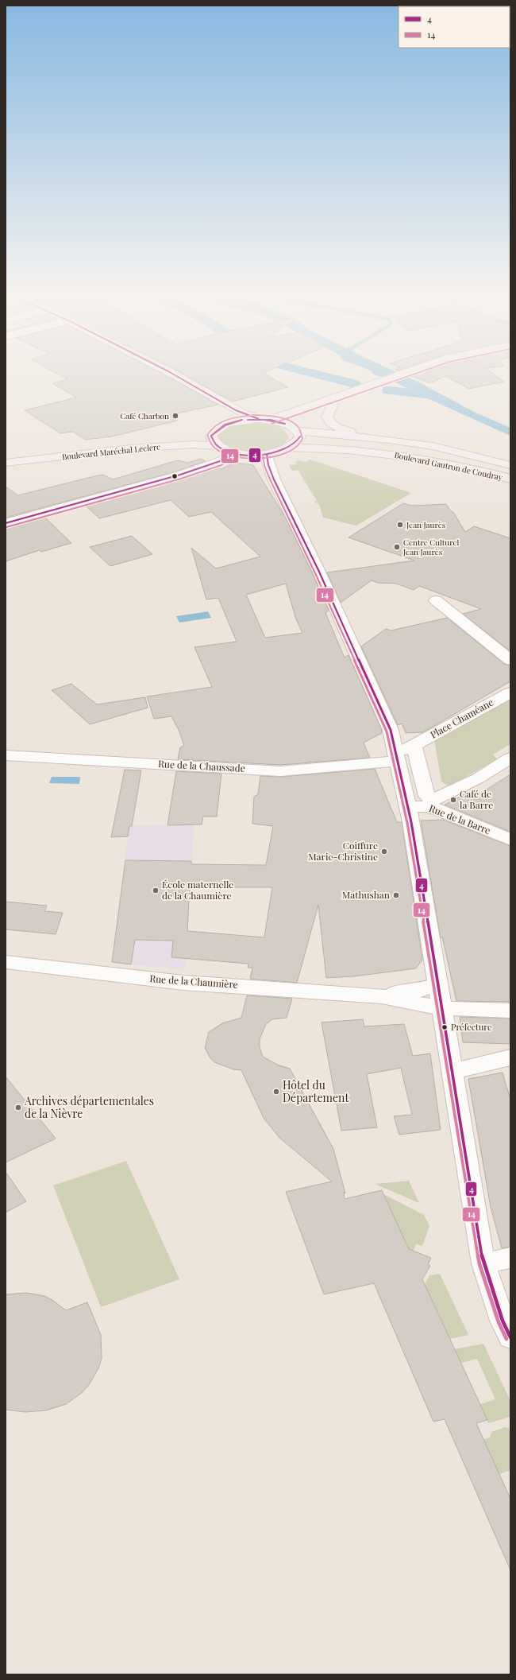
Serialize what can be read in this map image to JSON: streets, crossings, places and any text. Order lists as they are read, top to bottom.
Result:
{
  "streets": {
    "main road": ["Boulevard Maréchal Leclerc", "Boulevard Gautron de Coudray"],
    "street": [
      "Place Chaméane",
      "Rue de la Chaussade",
      "Rue de la Barre",
      "Rue de la Chaumière"
    ]
  },
  "crossings": [
    ["Boulevard Maréchal Leclerc", "Boulevard Gautron de Coudray"],
    ["Place Chaméane", "Rue de la Chaussade"]
  ],
  "places": [
    "Café Charbon",
    "Jean Jaurès",
    "Centre Culturel Jean Jaurès",
    "Café de la Barre",
    "Coiffure Marie-Christine",
    "École maternelle de la Chaumière",
    "Mathushan",
    "Préfecture",
    "Hôtel du Département",
    "Archives départementales de la Nièvre"
  ],
  "lines": ["transit line 4", "transit line 14"],
  "legend": ["4", "14"]
}
